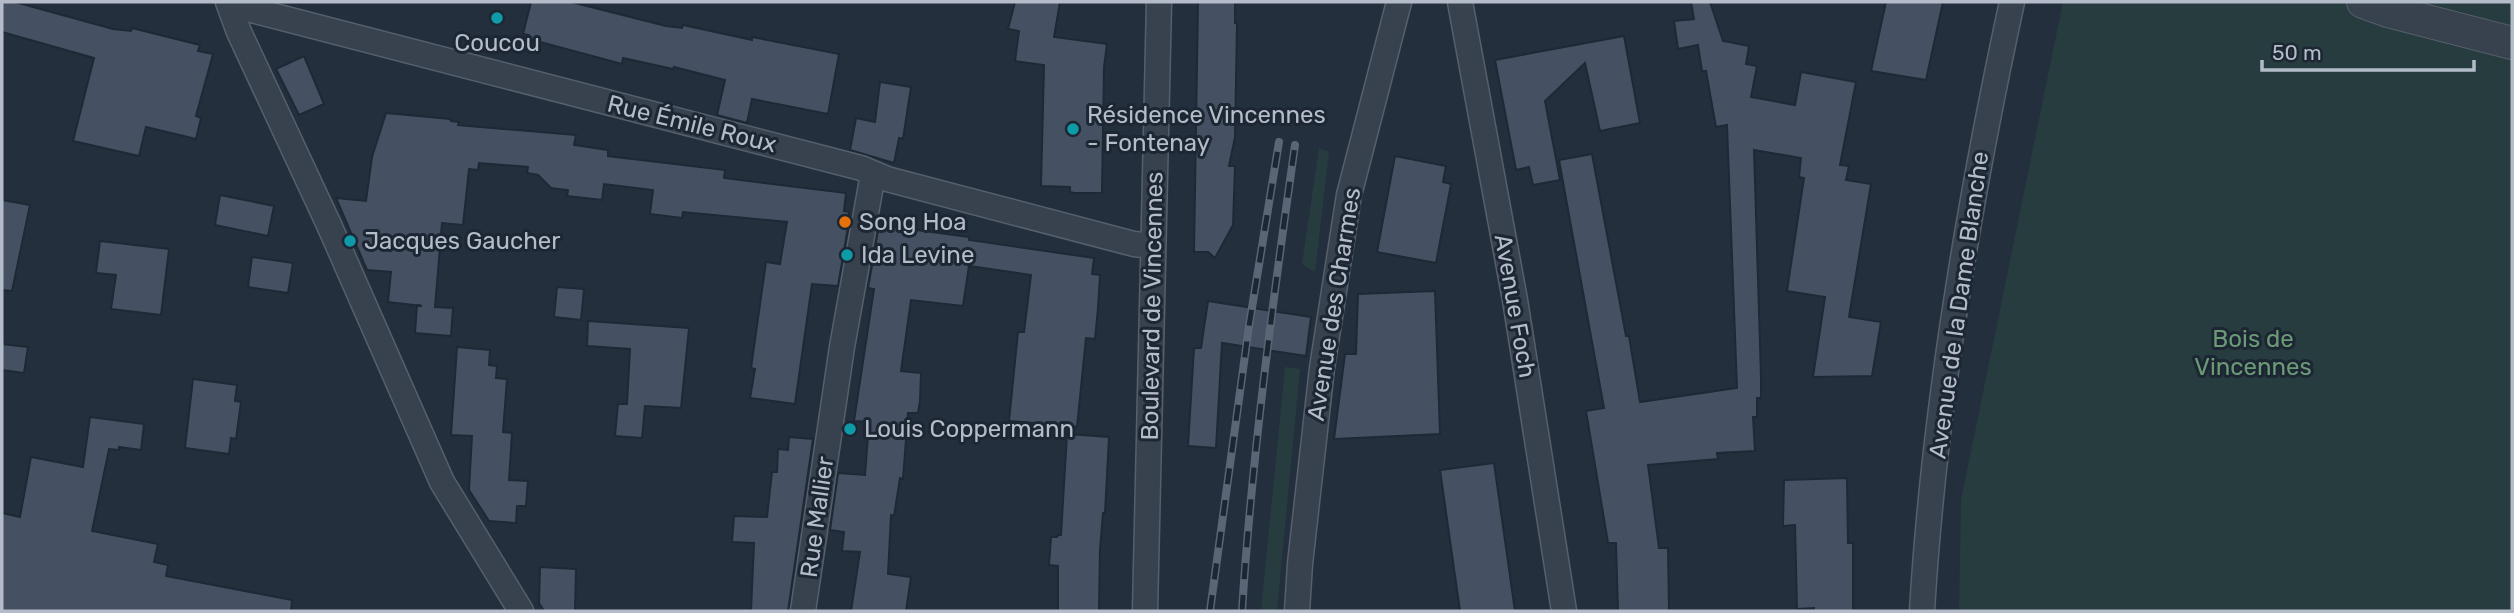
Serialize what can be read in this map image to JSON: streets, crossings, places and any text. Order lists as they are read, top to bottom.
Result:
{
  "streets": {
    "street": [
      "Rue Émile Roux",
      "Avenue des Charmes",
      "Avenue de la Dame Blanche",
      "Boulevard de Vincennes",
      "Avenue Foch",
      "Rue Mallier"
    ]
  },
  "crossings": [
    ["Rue Émile Roux", "Boulevard de Vincennes"],
    ["Rue Émile Roux", "Rue Mallier"]
  ],
  "parks": ["Bois de Vincennes"],
  "places": [
    "Coucou",
    "Résidence Vincennes - Fontenay",
    "Song Hoa",
    "Jacques Gaucher",
    "Ida Levine",
    "Louis Coppermann"
  ],
  "scale_bar": "50 m"
}
